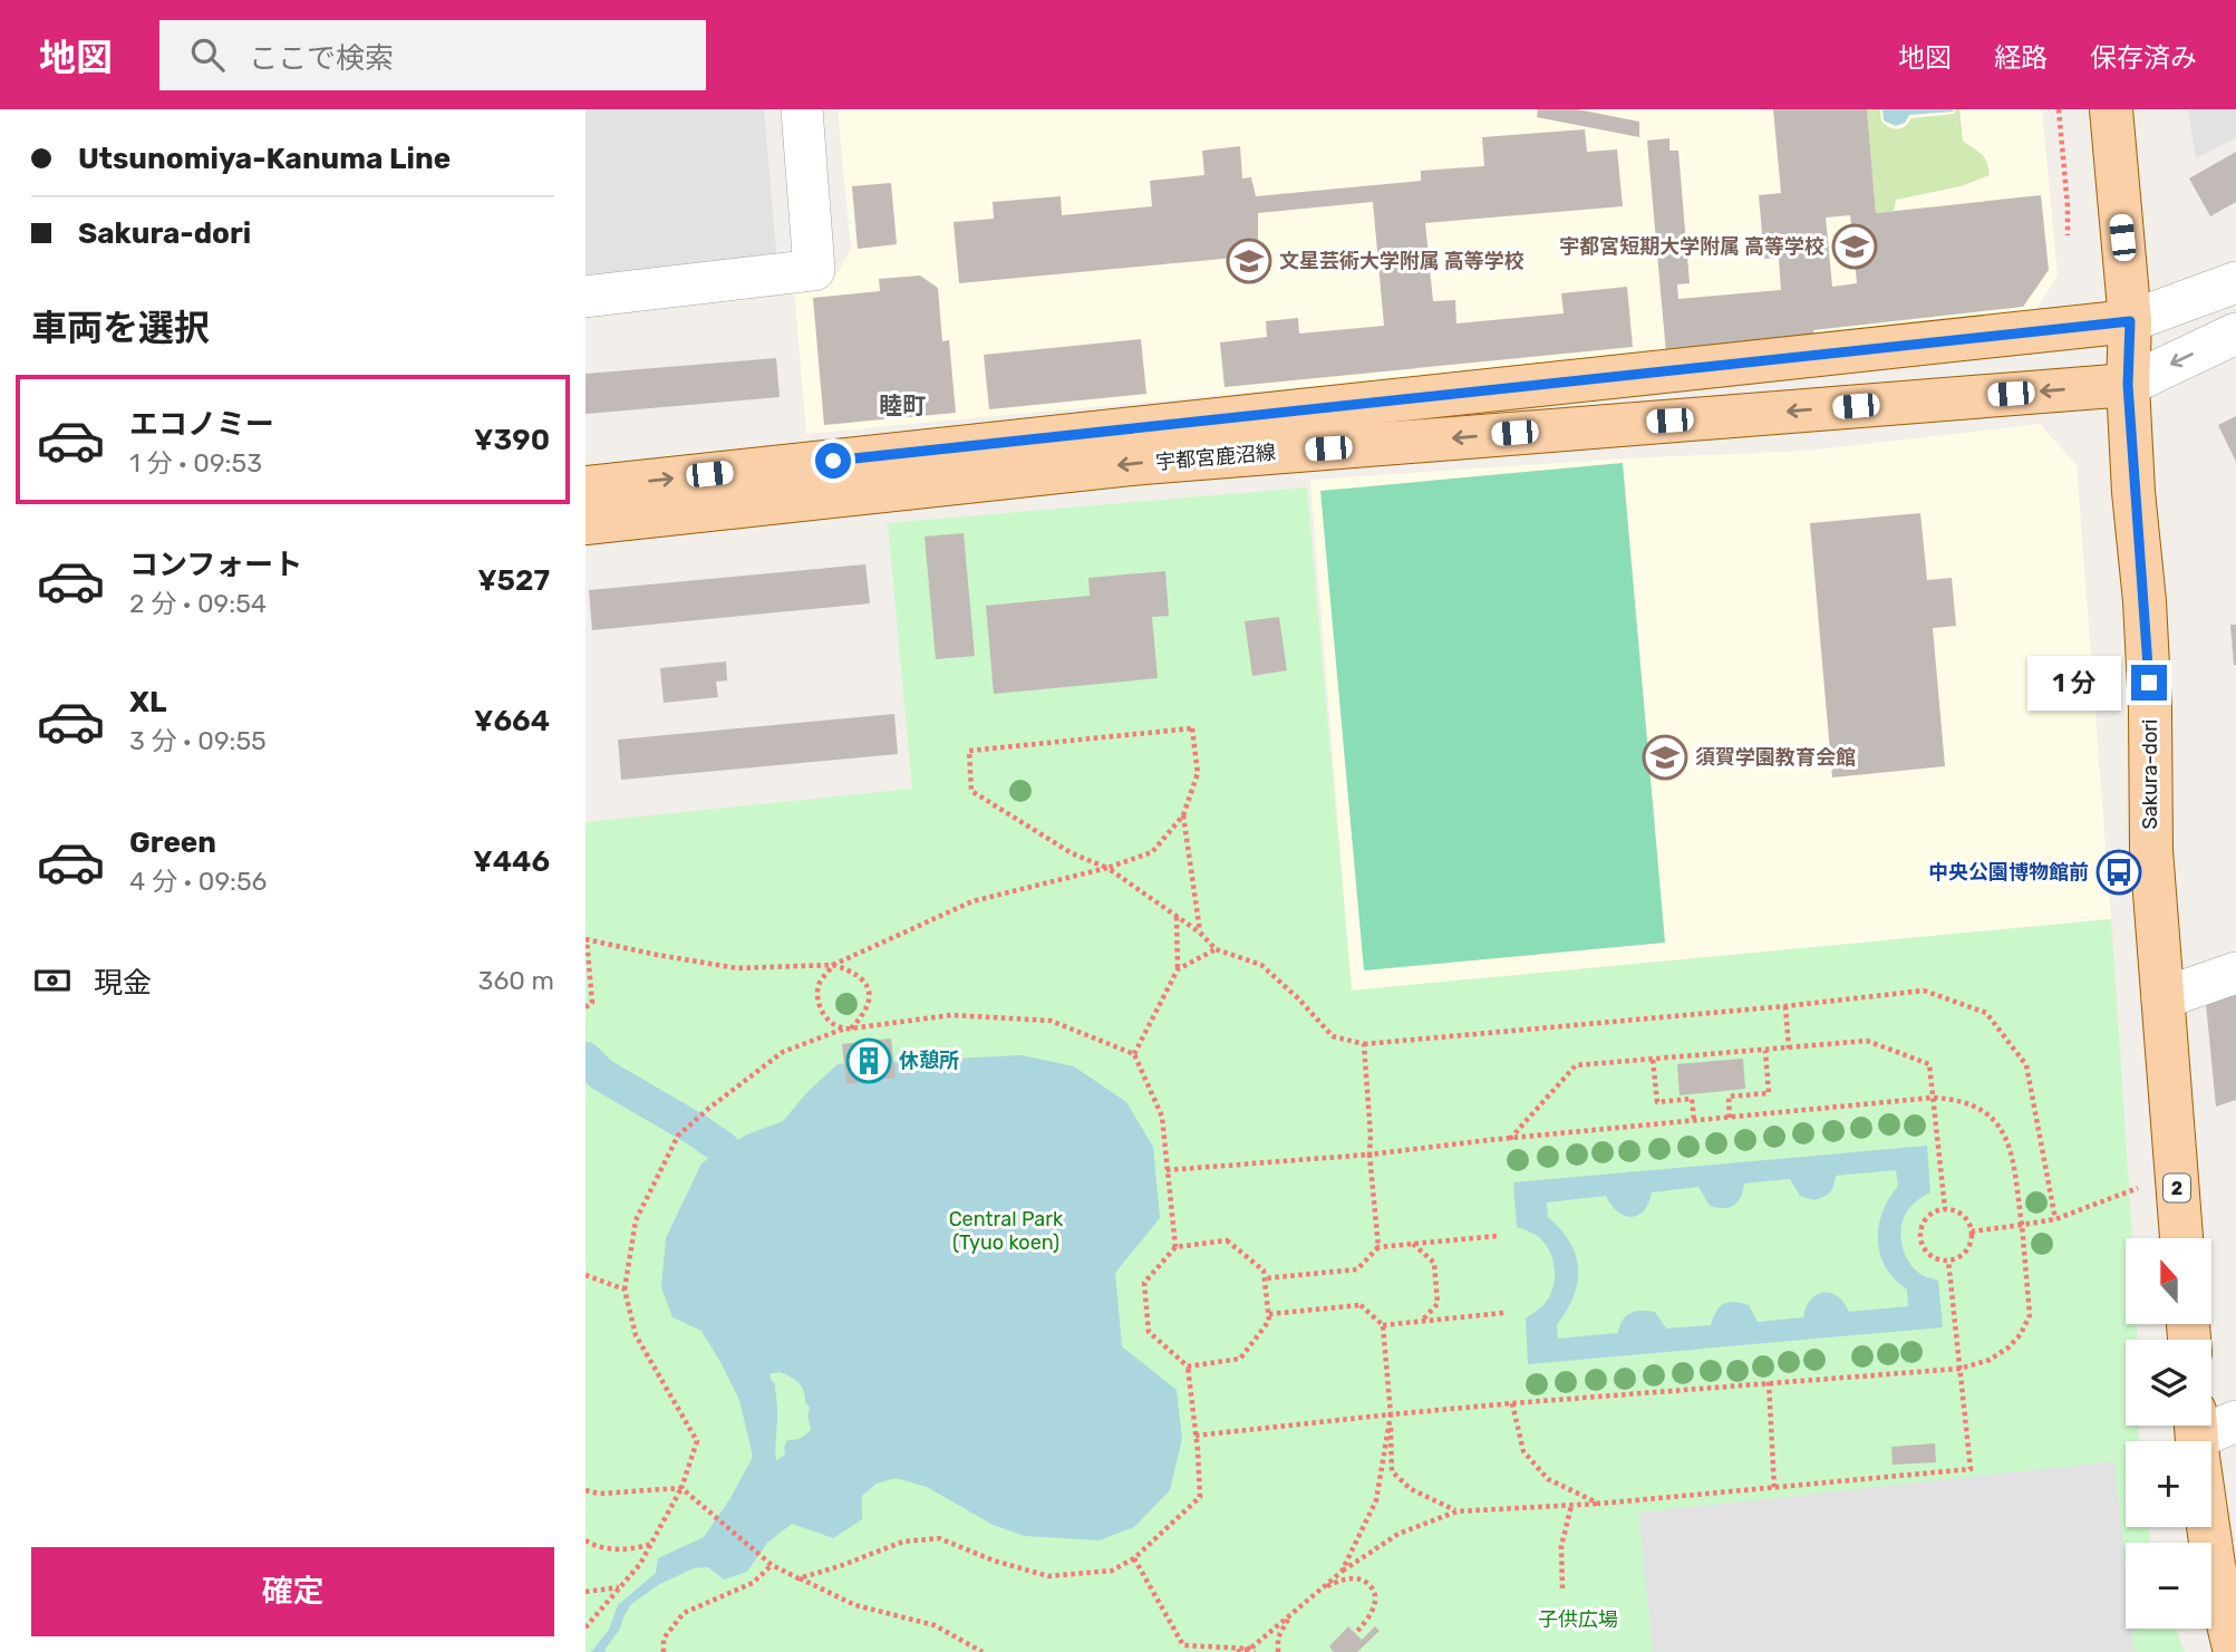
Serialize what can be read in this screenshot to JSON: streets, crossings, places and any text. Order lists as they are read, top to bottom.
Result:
{
  "streets": {
    "main road": ["宇都宮鹿沼線", "Sakura-dori", "2"]
  },
  "crossings": [
    ["宇都宮鹿沼線", "Sakura-dori"]
  ],
  "districts": ["睦町"],
  "parks": ["Central Park (Tyuo koen)", "子供広場"],
  "places": {
    "school or university": ["宇都宮短期大学附属 高等学校", "文星芸術大学附属 高等学校", "須賀学園教育会館"],
    "bus stop": ["中央公園博物館前"],
    "building": ["休憩所"]
  },
  "north": "top",
  "page": {
    "header": "地図",
    "search": "ここで検索",
    "nav": ["地図", "経路", "保存済み"],
    "banner": ["Utsunomiya-Kanuma Line", "Sakura-dori"],
    "heading": "車両を選択",
    "list": [
      {
        "name": "エコノミー",
        "note": "1 分 · 09:53",
        "value": "¥390"
      },
      {
        "name": "コンフォート",
        "note": "2 分 · 09:54",
        "value": "¥527"
      },
      {
        "name": "XL",
        "note": "3 分 · 09:55",
        "value": "¥664"
      },
      {
        "name": "Green",
        "note": "4 分 · 09:56",
        "value": "¥446"
      }
    ],
    "bubble": "1 分",
    "pay": ["現金", "360 m"],
    "map_buttons": ["+", "−"],
    "buttons": "確定"
  }
}
